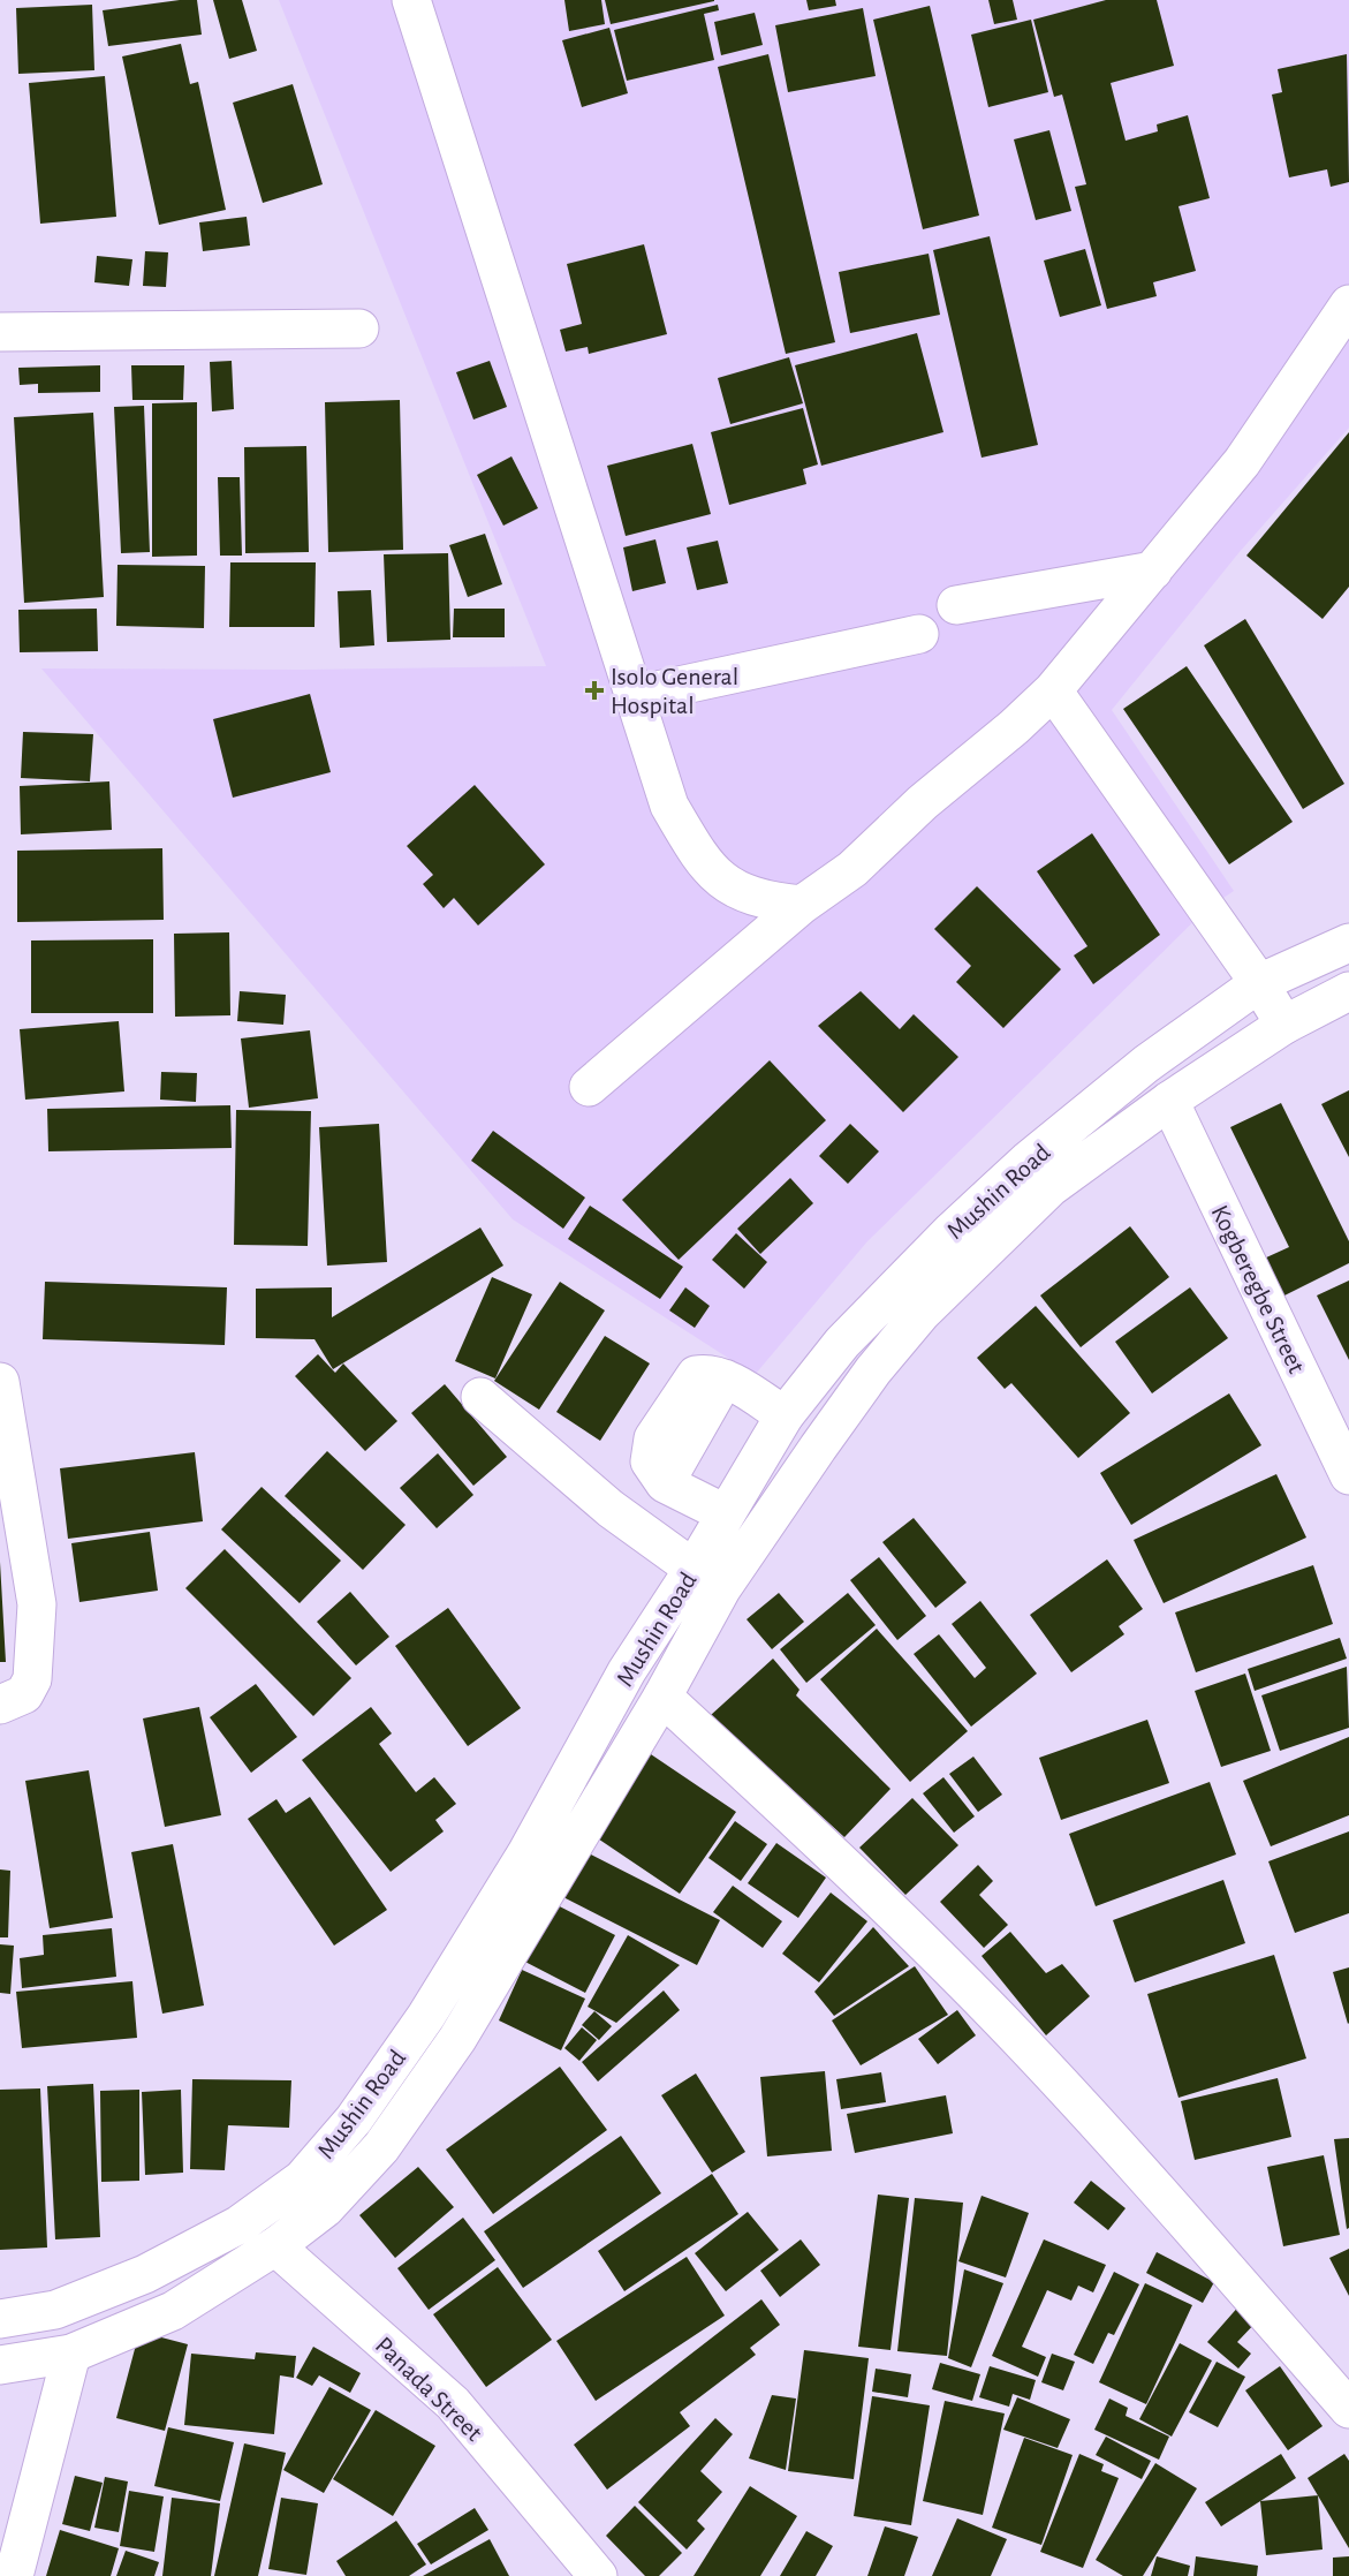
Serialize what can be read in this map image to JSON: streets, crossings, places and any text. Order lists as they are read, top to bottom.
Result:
{
  "streets": {
    "main road": ["Mushin Road", "Kogberegbe Street", "Panada Street"]
  },
  "crossings": [
    ["Mushin Road", "Kogberegbe Street"],
    ["Mushin Road", "Panada Street"]
  ],
  "places": {
    "health": ["Isolo General Hospital"]
  }
}
